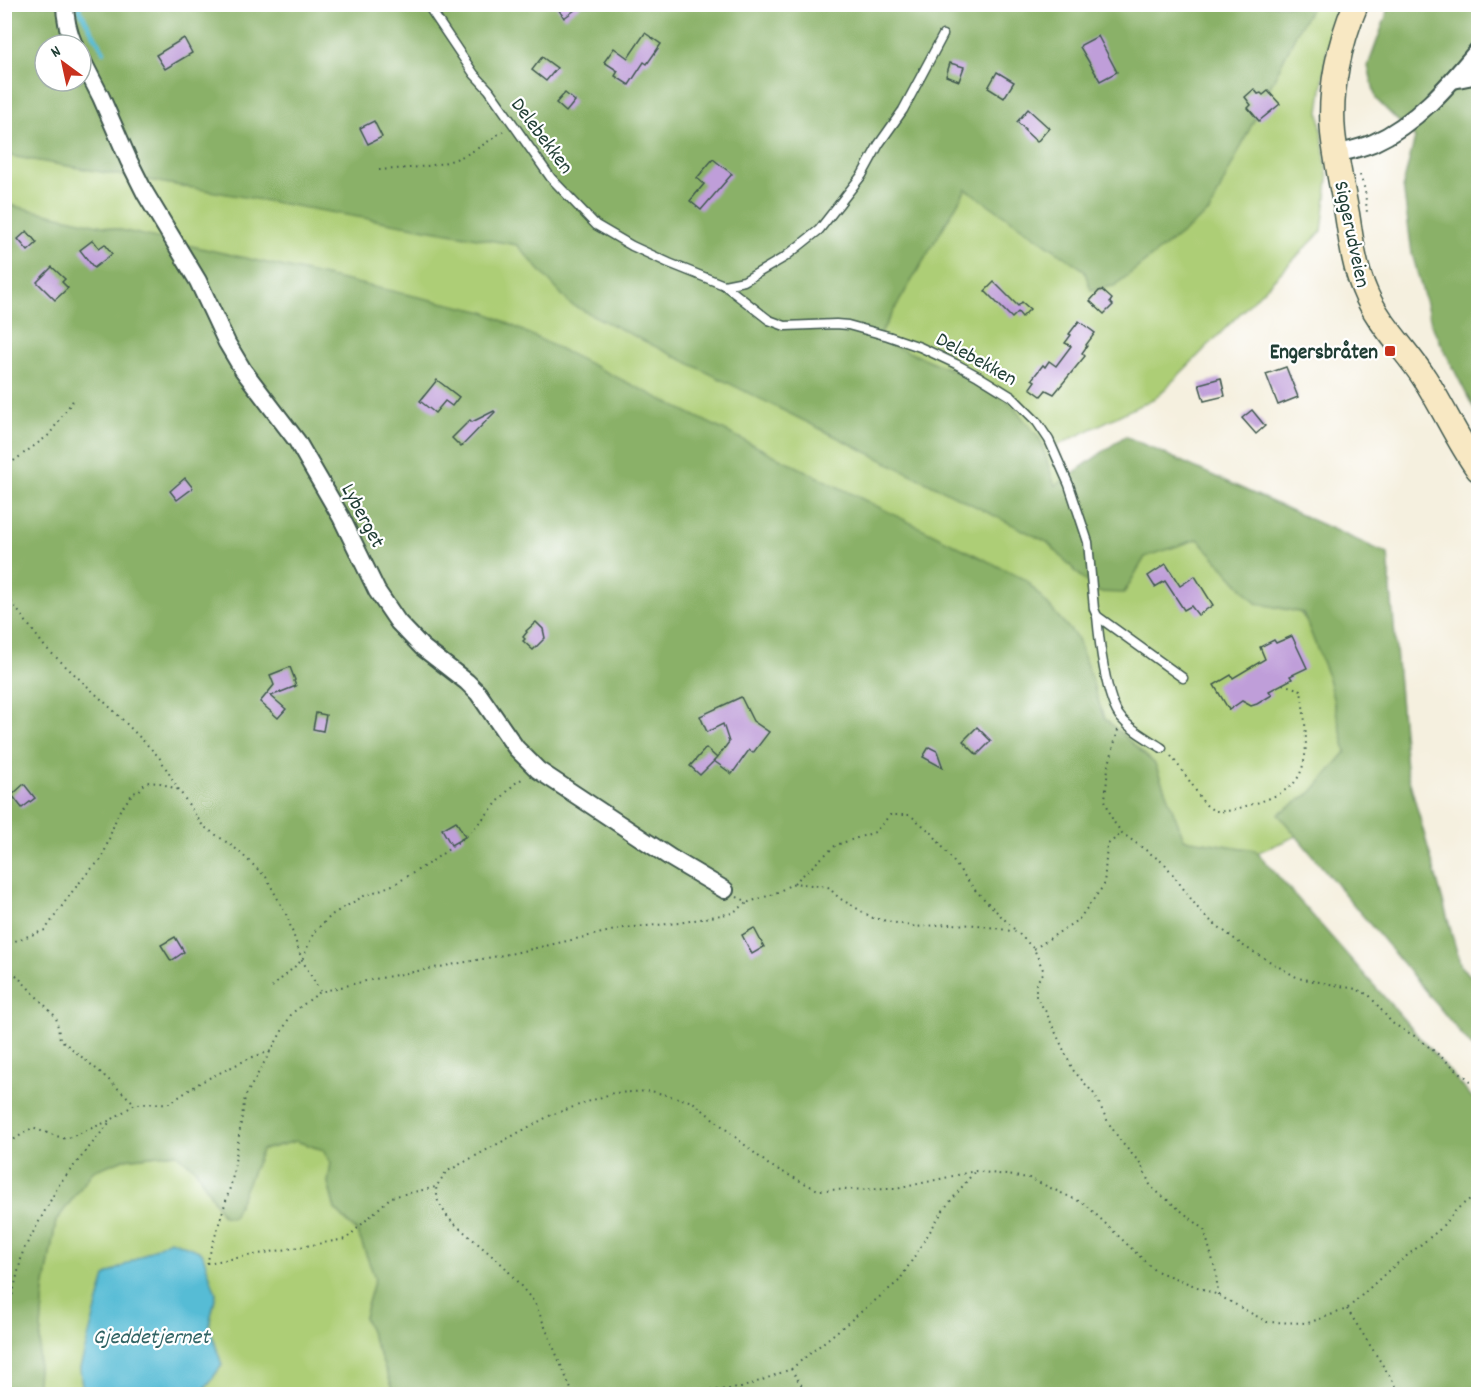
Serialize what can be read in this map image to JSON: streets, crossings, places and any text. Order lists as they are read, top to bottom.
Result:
{
  "streets": {
    "main road": ["Siggerudveien"],
    "street": ["Lyberget"],
    "lane": ["Delebekken"]
  },
  "water": ["Gjeddetjernet"],
  "places": {
    "transit": ["Engersbråten"]
  },
  "north": "top left"
}
